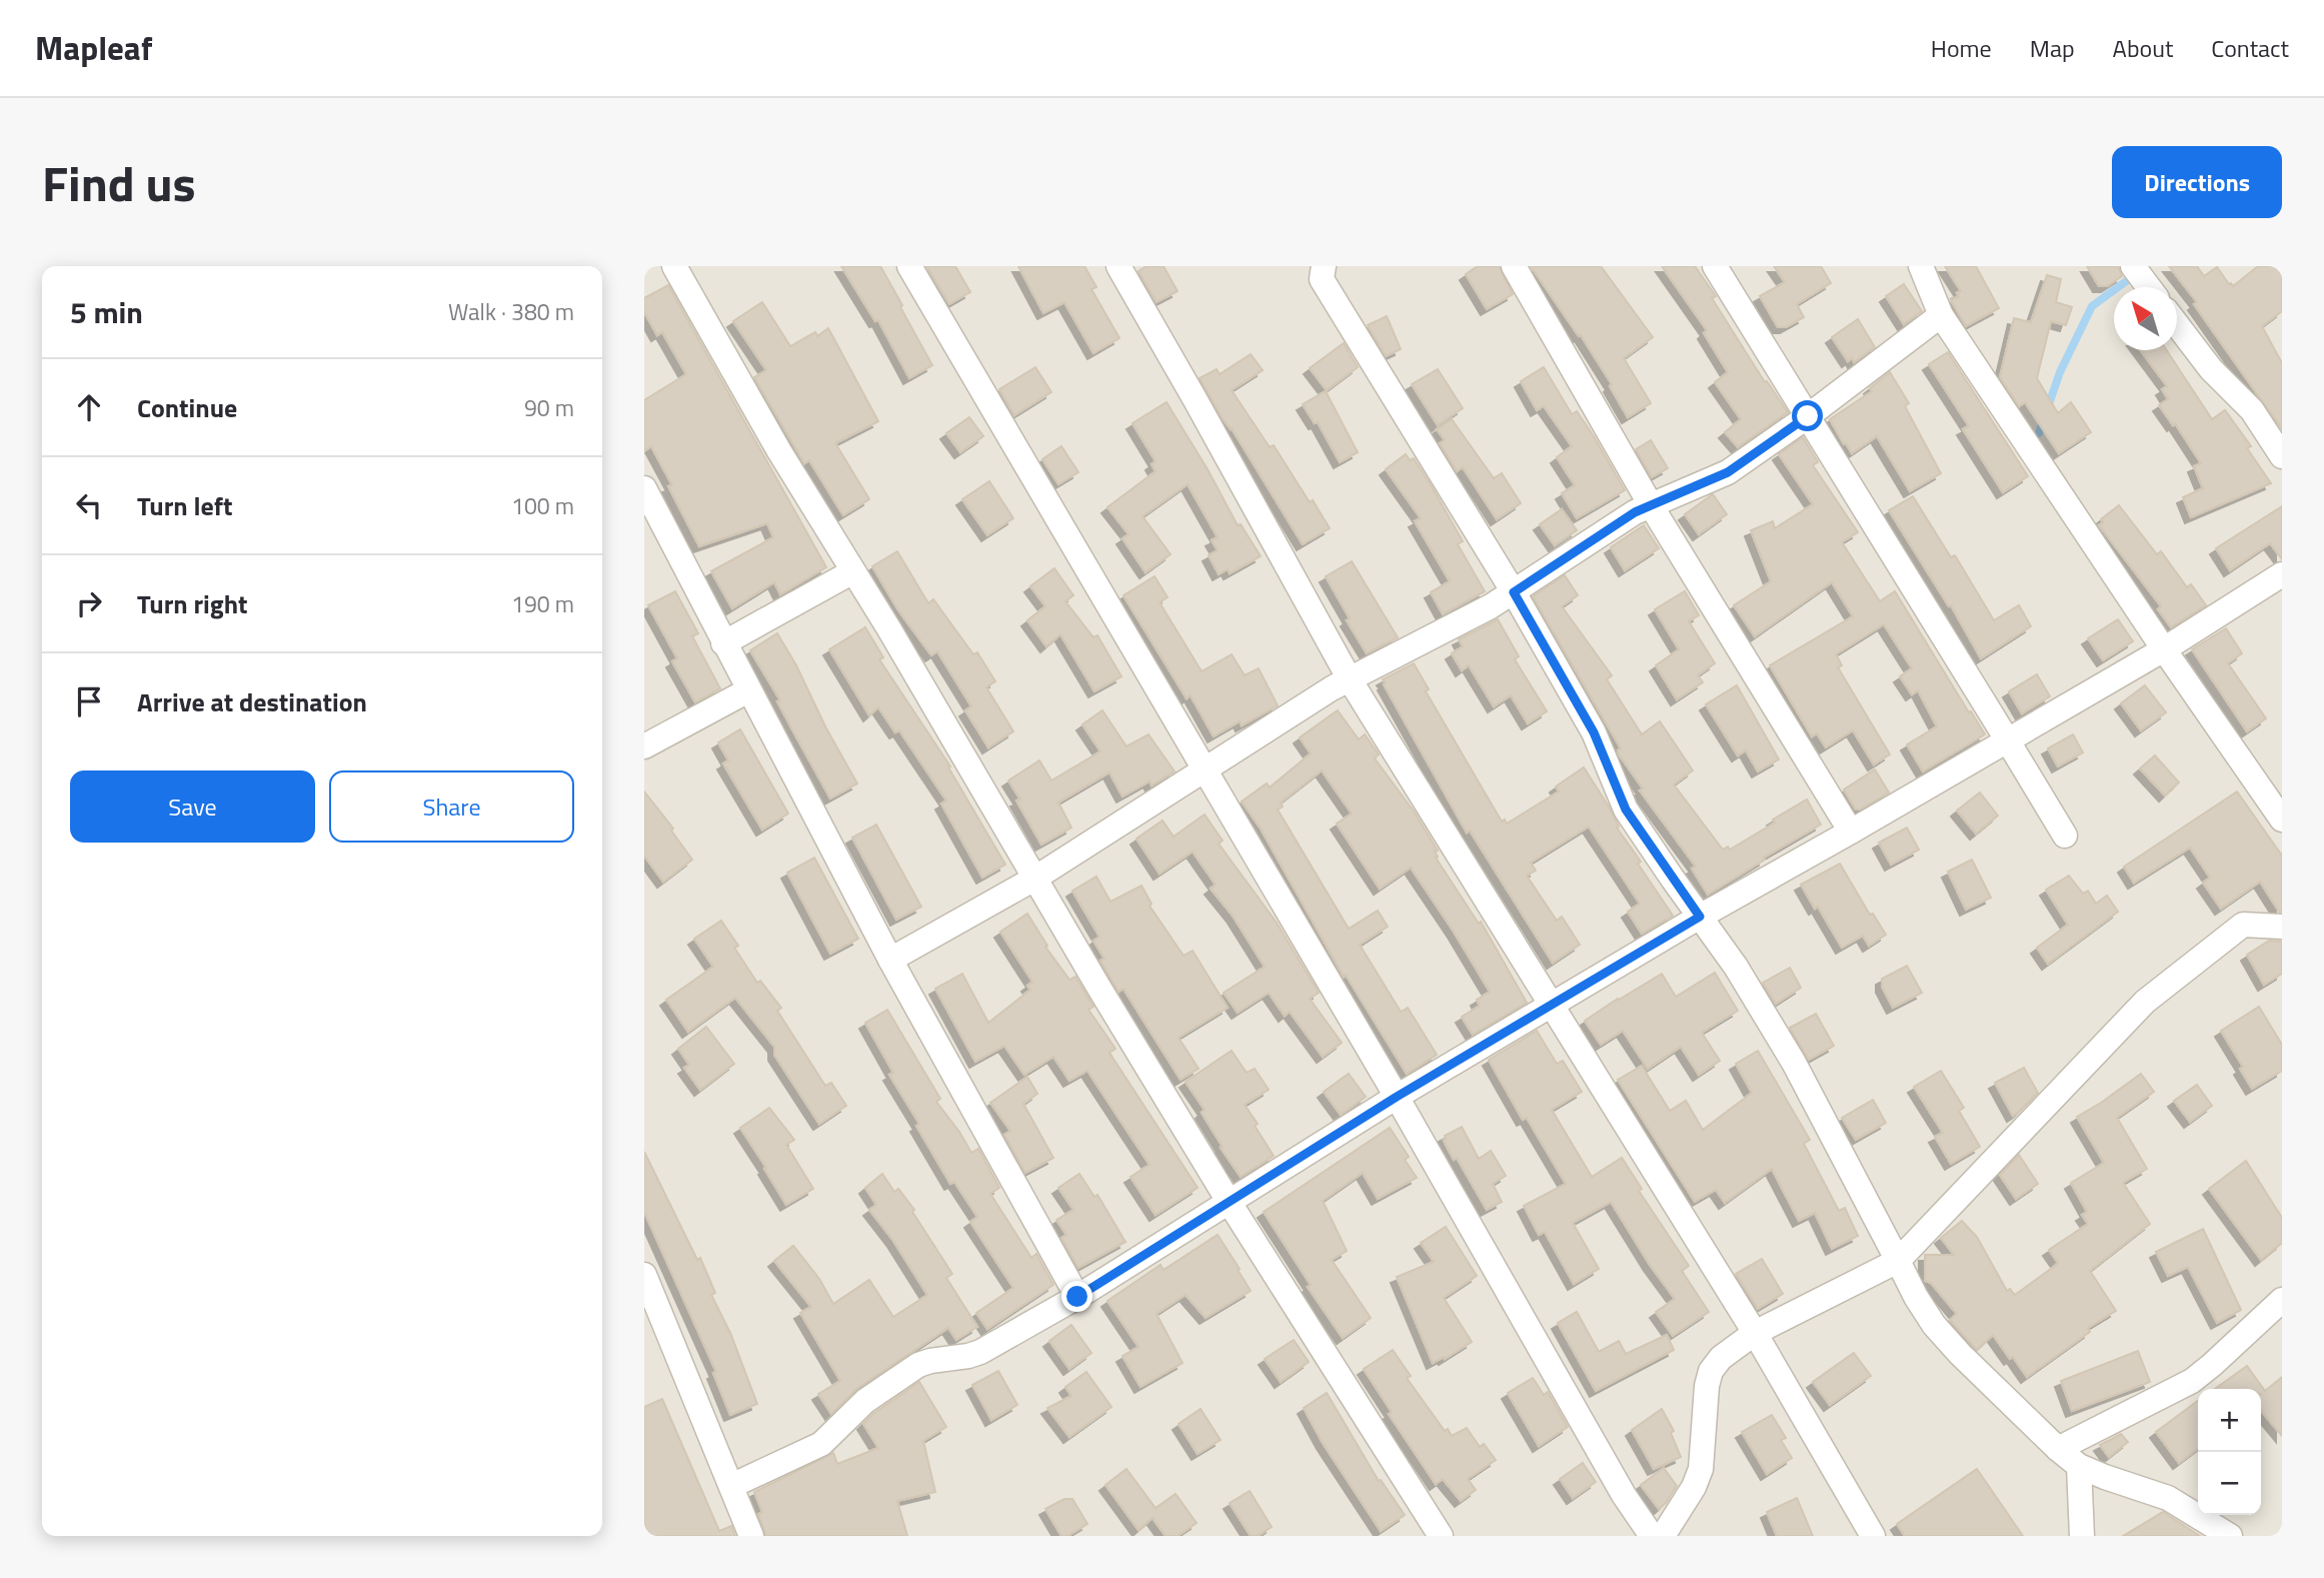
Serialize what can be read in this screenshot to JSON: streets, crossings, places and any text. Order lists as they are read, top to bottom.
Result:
{
  "north": "top left",
  "page": {
    "header": "Mapleaf",
    "nav": [
      "Home",
      "Map",
      "About",
      "Contact"
    ],
    "title": "Find us",
    "buttons": [
      "Directions",
      ["Save", "Share"]
    ],
    "heading": ["5 min", "Walk · 380 m"],
    "list": [
      ["Continue", "90 m"],
      ["Turn left", "100 m"],
      ["Turn right", "190 m"],
      "Arrive at destination"
    ],
    "map_buttons": ["+", "−"]
  }
}
